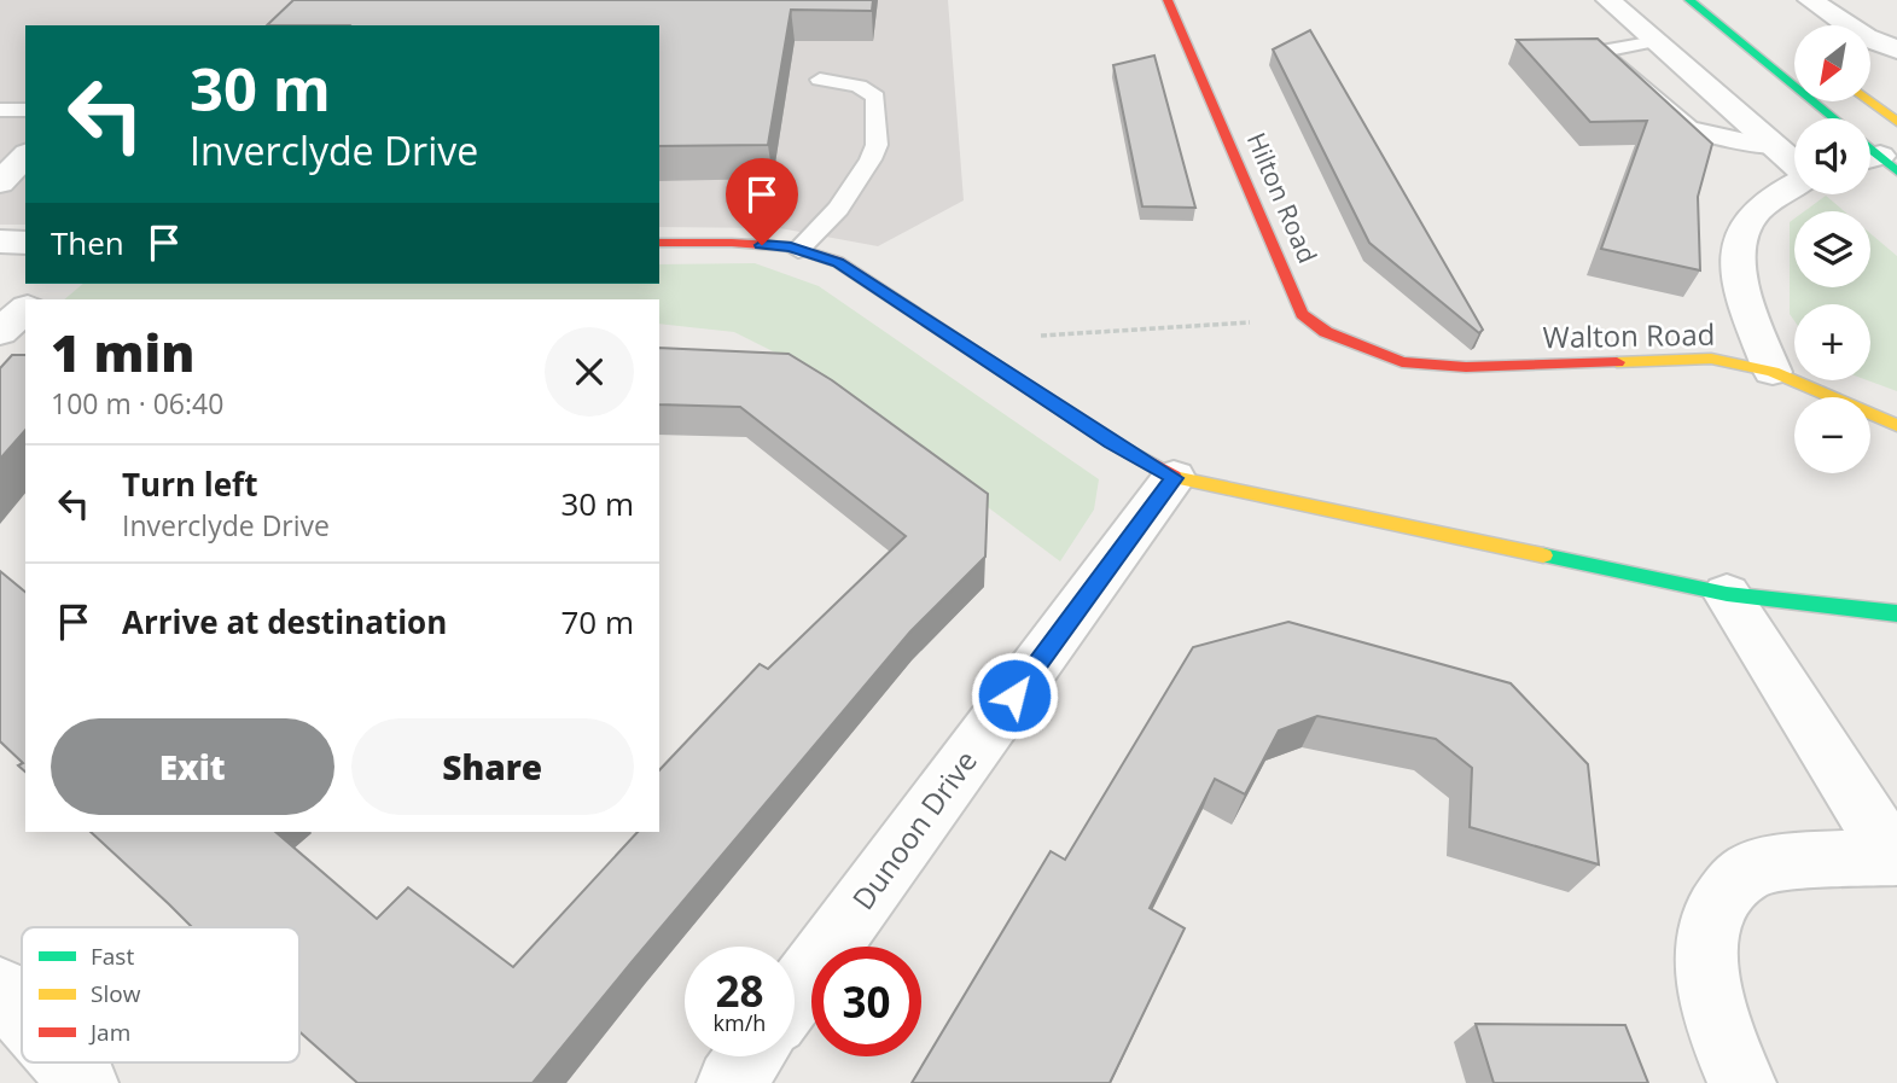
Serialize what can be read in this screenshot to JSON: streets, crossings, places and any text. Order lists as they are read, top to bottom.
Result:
{
  "streets": {
    "main road": ["Hilton Road", "Walton Road"],
    "street": ["Dunoon Drive"]
  },
  "crossings": [
    ["Hilton Road", "Walton Road"]
  ],
  "legend": ["Fast", "Slow", "Jam"],
  "north": "bottom left",
  "page": {
    "map_buttons": ["+", "−"],
    "turn": ["30 m", "Inverclyde Drive"],
    "then": "Then",
    "heading": ["1 min", "100 m · 06:40"],
    "list": [
      {
        "name": "Turn left",
        "note": "Inverclyde Drive",
        "value": "30 m"
      },
      {
        "name": "Arrive at destination",
        "value": "70 m"
      }
    ],
    "buttons": ["Exit", "Share"],
    "speed": "28 km/h",
    "limit": "30"
  }
}
